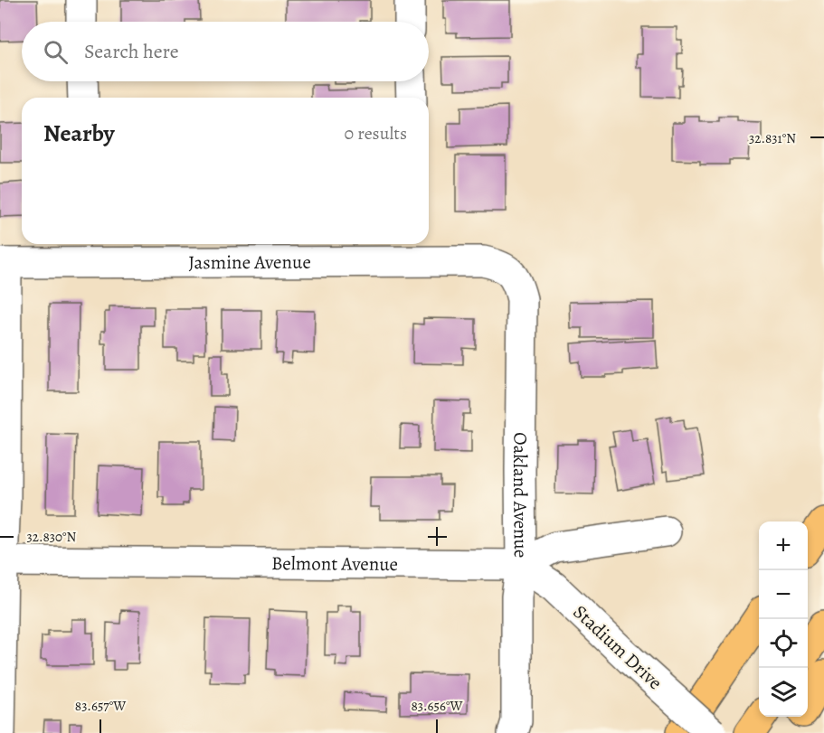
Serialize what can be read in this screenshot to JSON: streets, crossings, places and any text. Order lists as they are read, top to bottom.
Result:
{
  "streets": {
    "street": [
      "Jasmine Avenue",
      "Oakland Avenue",
      "Belmont Avenue",
      "Stadium Drive"
    ]
  },
  "crossings": [
    ["Jasmine Avenue", "Oakland Avenue"],
    ["Oakland Avenue", "Belmont Avenue"],
    ["Oakland Avenue", "Stadium Drive"],
    ["Belmont Avenue", "Stadium Drive"]
  ],
  "page": {
    "search": "Search here",
    "heading": ["Nearby", "0 results"],
    "map_buttons": ["+", "−"]
  },
  "coordinates": [
    "32.831°N",
    "32.830°N",
    "83.657°W",
    "83.656°W"
  ]
}
